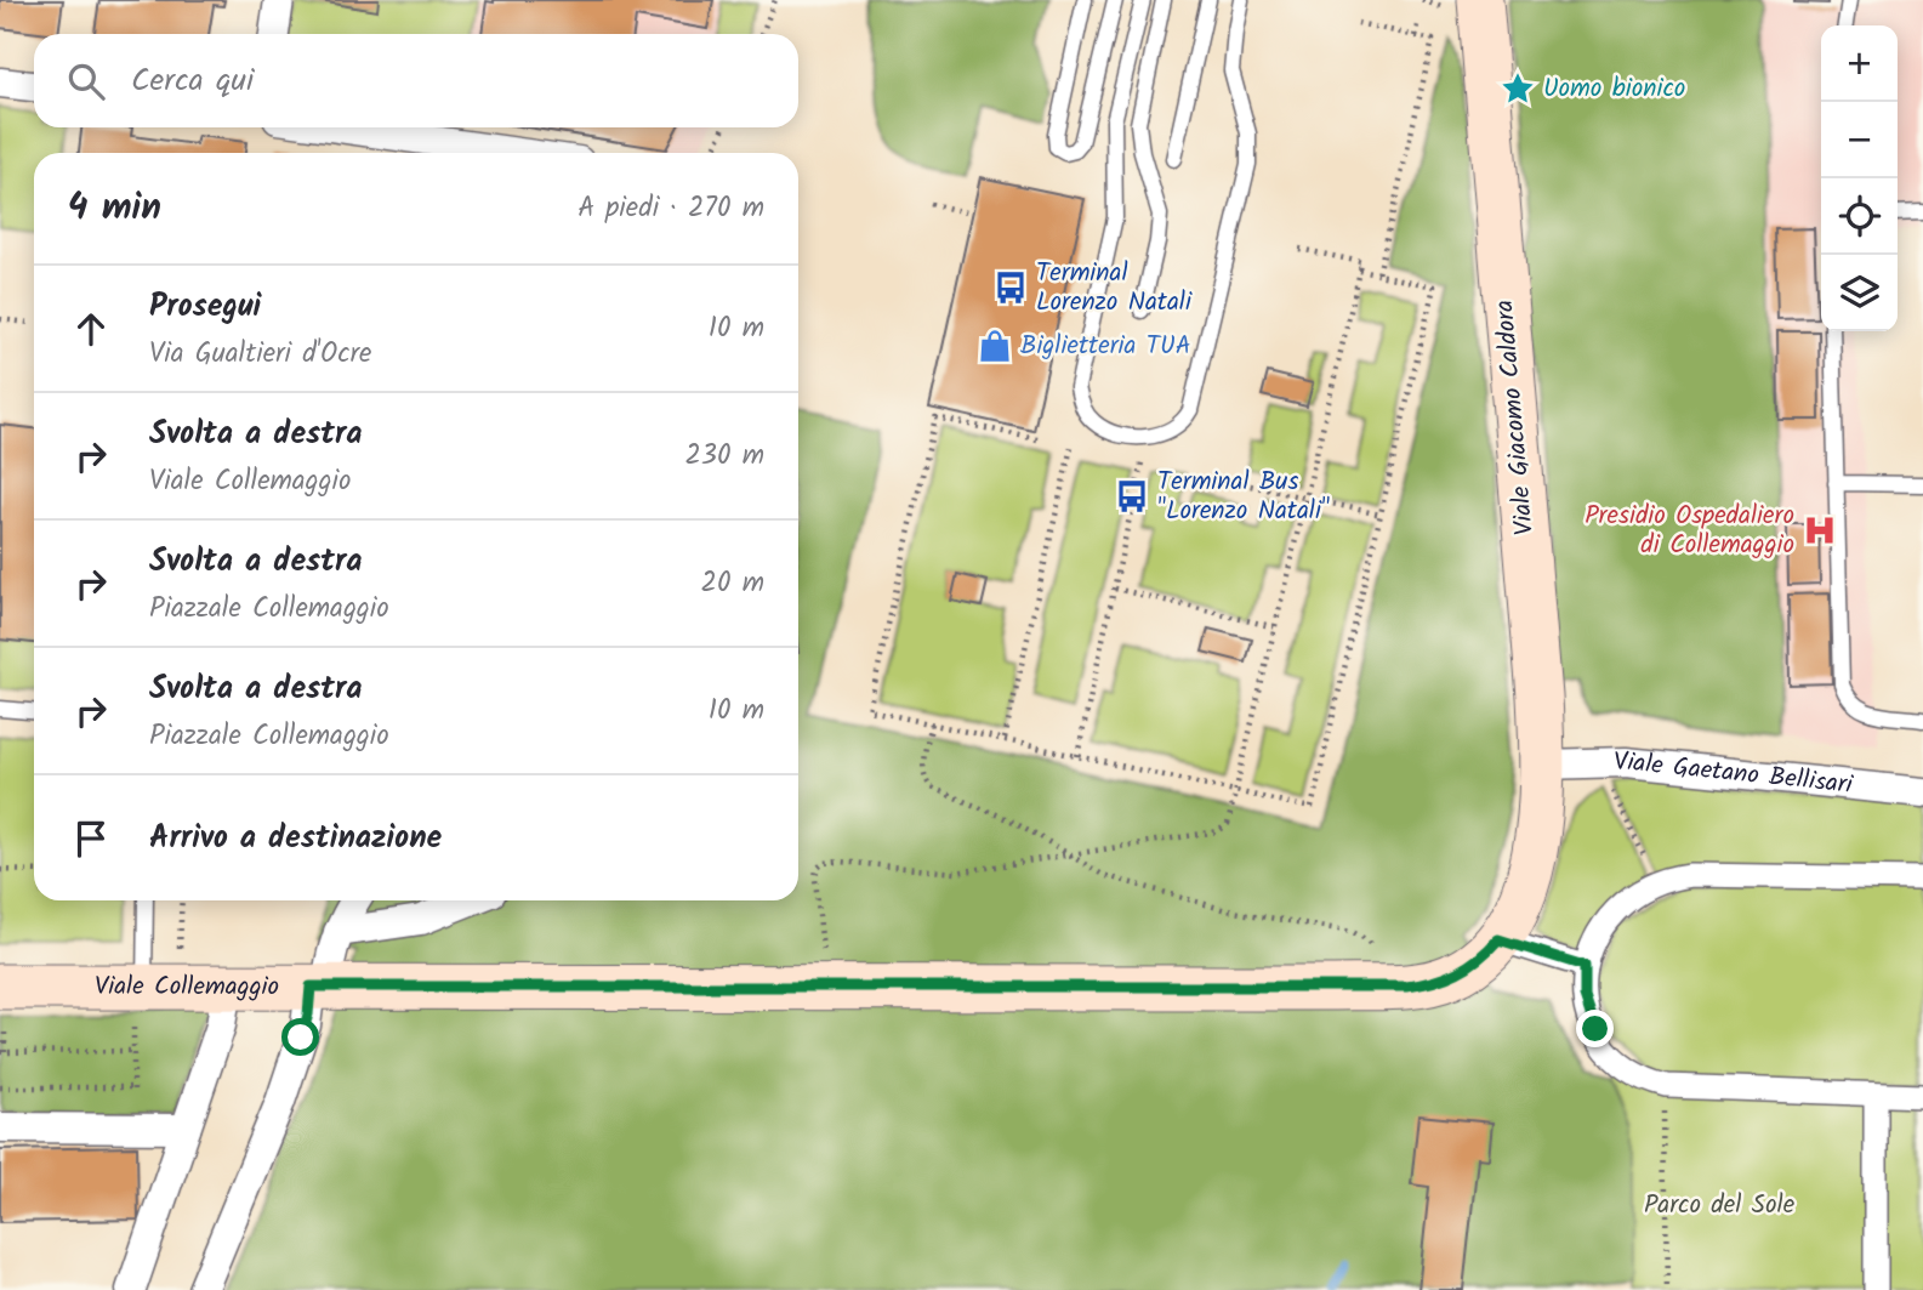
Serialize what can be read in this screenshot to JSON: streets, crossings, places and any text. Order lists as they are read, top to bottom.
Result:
{
  "streets": {
    "main road": ["Viale Giacomo Caldora", "Viale Collemaggio"],
    "street": ["Viale Gaetano Bellisari"]
  },
  "crossings": [
    ["Viale Giacomo Caldora", "Viale Gaetano Bellisari"],
    ["Viale Giacomo Caldora", "Viale Collemaggio"],
    ["Viale Gaetano Bellisari", "Viale Collemaggio"]
  ],
  "parks": ["Parco del Sole"],
  "places": {
    "place": ["Uomo bionico"],
    "bus stop": ["Terminal Lorenzo Natali", "Terminal Bus \"Lorenzo Natali\""],
    "shop": ["Biglietteria TUA"],
    "hospital": ["Presidio Ospedaliero di Collemaggio"]
  },
  "page": {
    "map_buttons": ["+", "−"],
    "search": "Cerca qui",
    "heading": ["4 min", "A piedi · 270 m"],
    "list": [
      ["Prosegui", "Via Gualtieri d'Ocre", "10 m"],
      ["Svolta a destra", "Viale Collemaggio", "230 m"],
      ["Svolta a destra", "Piazzale Collemaggio", "20 m"],
      ["Svolta a destra", "Piazzale Collemaggio", "10 m"],
      "Arrivo a destinazione"
    ]
  }
}
